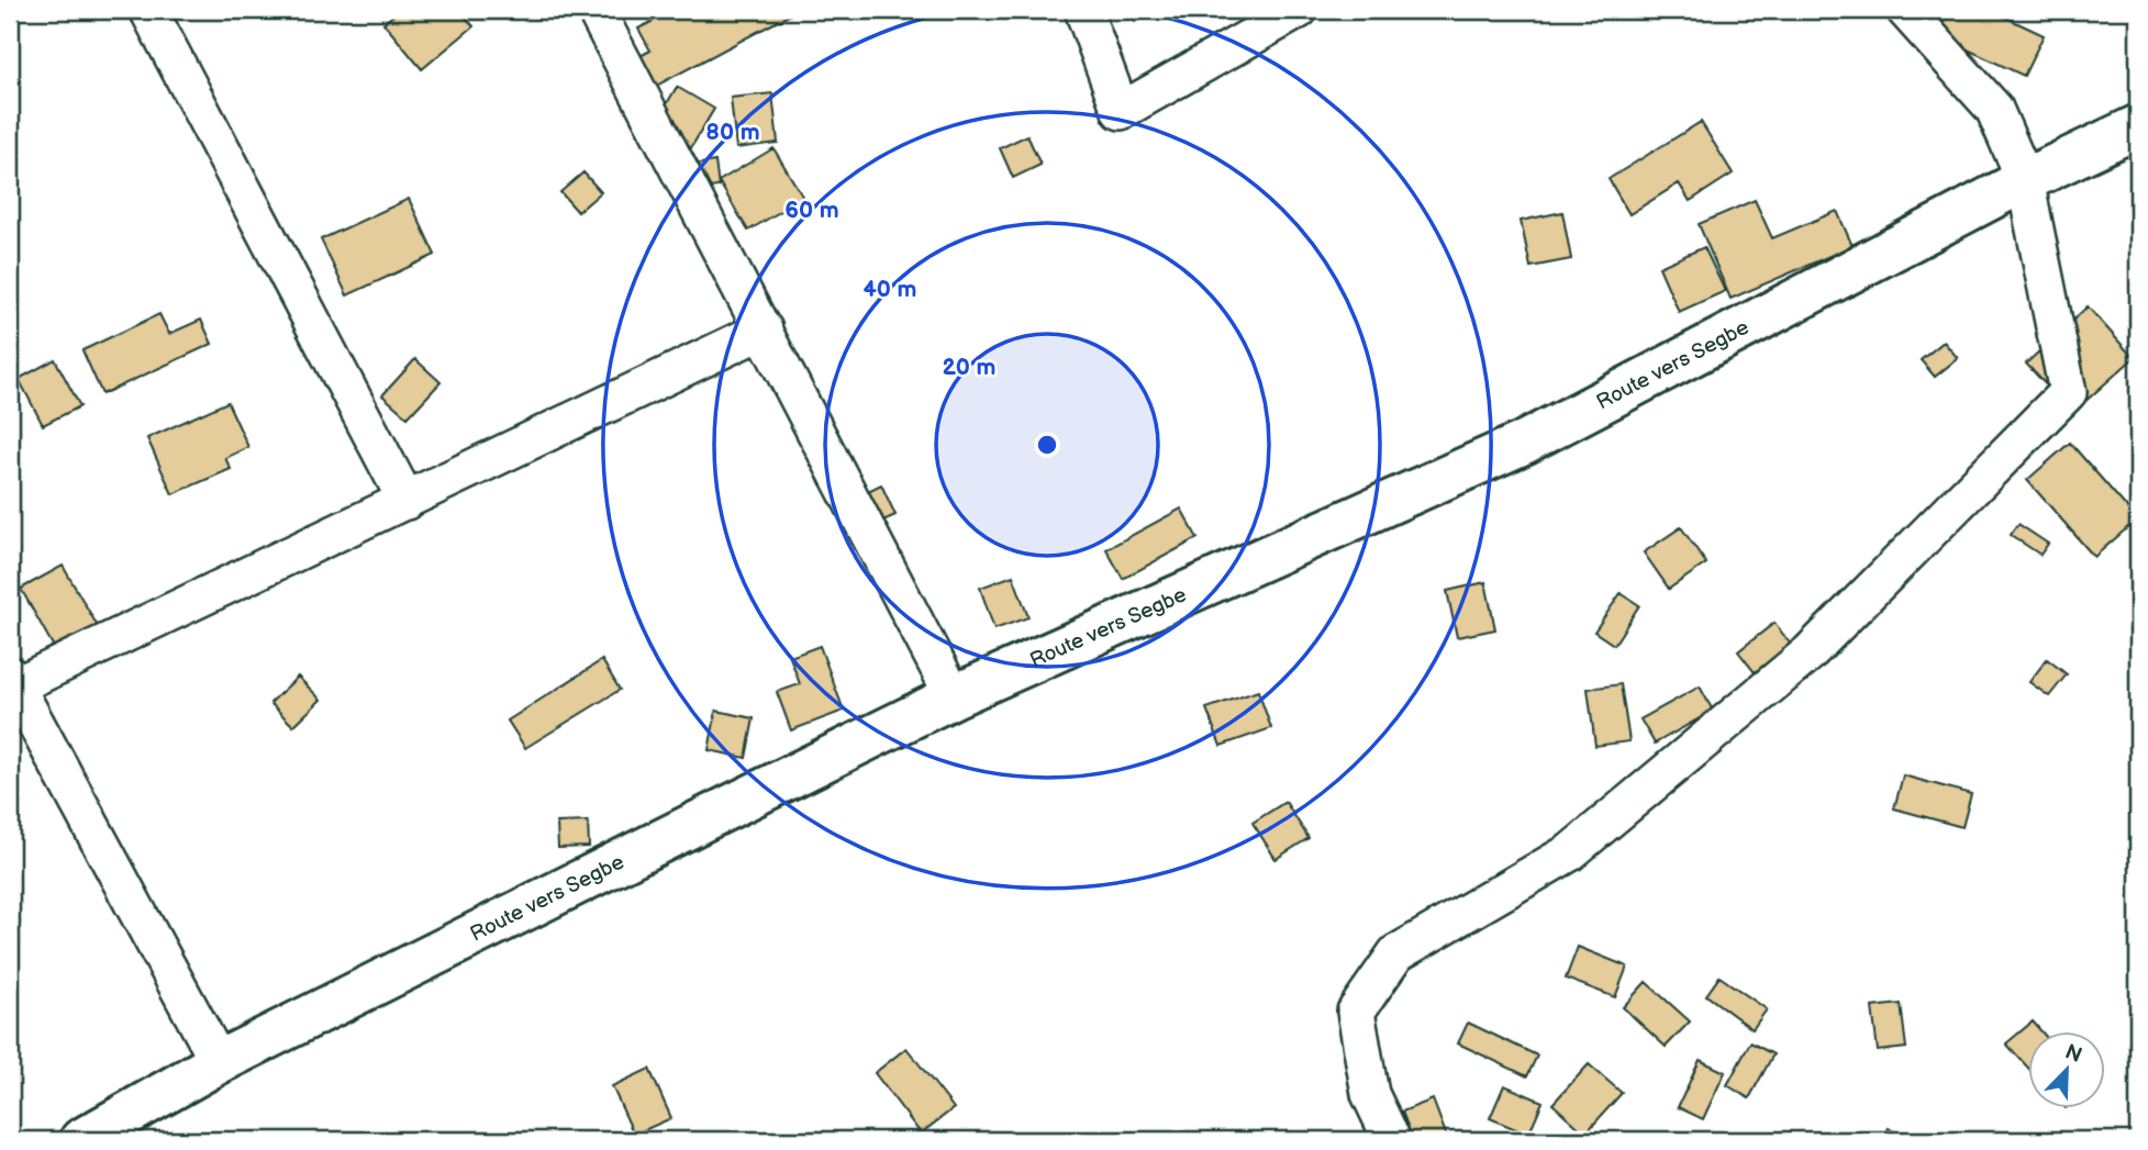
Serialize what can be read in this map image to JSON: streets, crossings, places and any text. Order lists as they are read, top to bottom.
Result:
{
  "streets": {
    "main road": ["Route vers Segbe"]
  },
  "north": "top right",
  "rings": [
    "80 m",
    "60 m",
    "40 m",
    "20 m"
  ]
}
